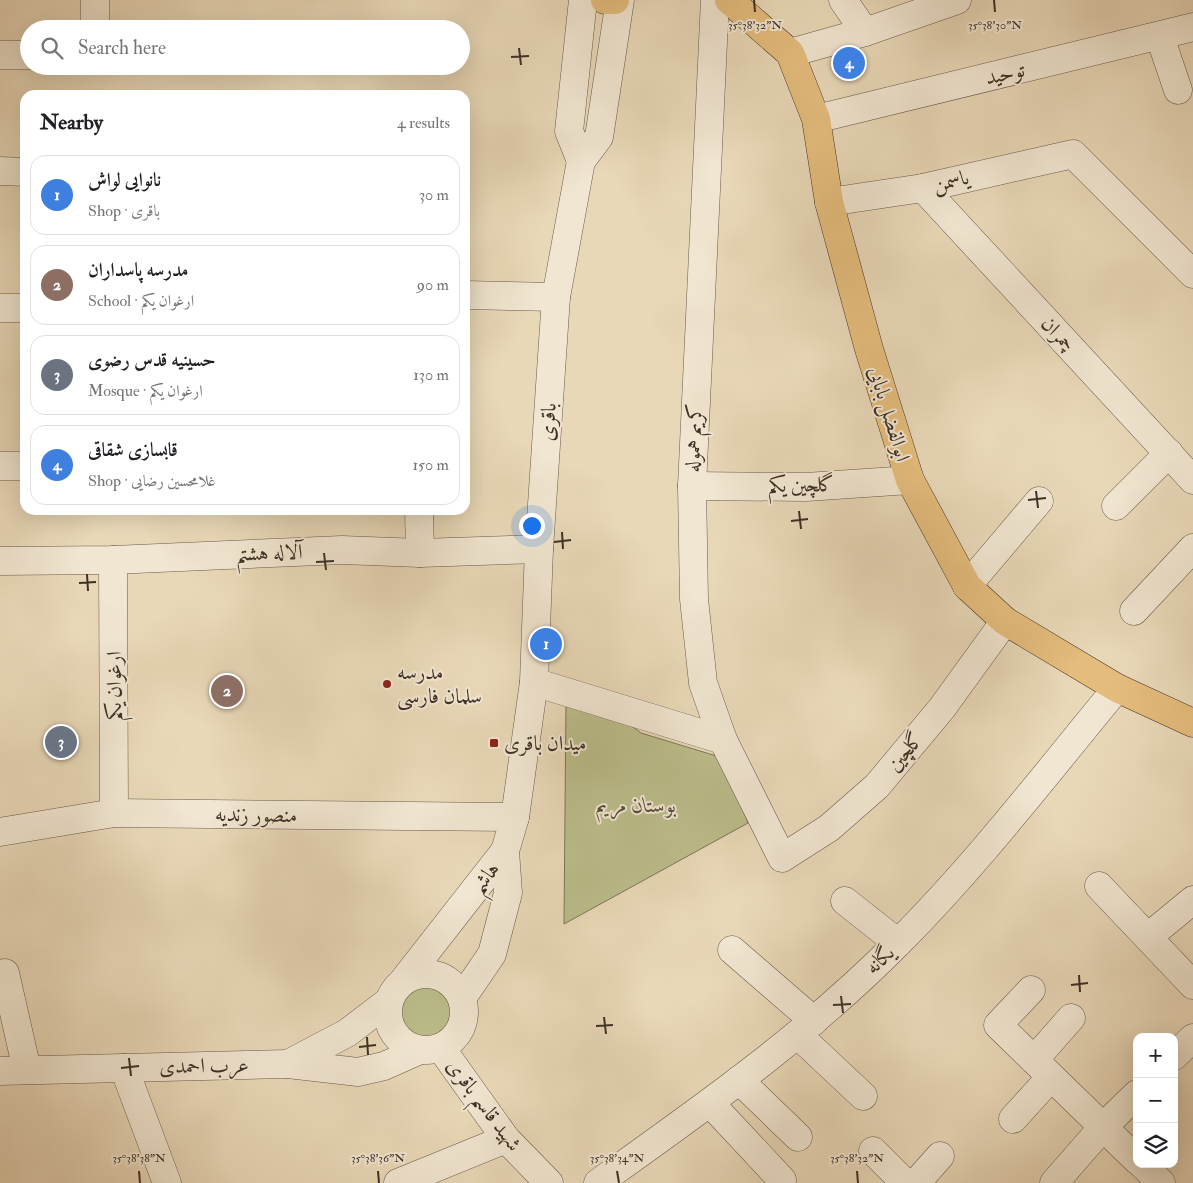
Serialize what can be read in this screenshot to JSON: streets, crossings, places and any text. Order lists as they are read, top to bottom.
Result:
{
  "streets": {
    "main road": ["ابوالفضل بابایی"],
    "street": [
      "توحید",
      "یاسمن",
      "چمران",
      "باقری",
      "کریم هموله",
      "گلچین یکم",
      "آلاله هشتم",
      "ارغوان یکم",
      "گلچین",
      "منصور زندیه",
      "هاشم",
      "یگانه",
      "عرب احمدی",
      "شهید قاسم باقری"
    ]
  },
  "crossings": [
    ["توحید", "ابوالفضل بابایی"],
    ["یاسمن", "چمران"],
    ["یاسمن", "ابوالفضل بابایی"],
    ["ابوالفضل بابایی", "گلچین یکم"],
    ["ابوالفضل بابایی", "گلچین"],
    ["ابوالفضل بابایی", "یگانه"],
    ["باقری", "آلاله هشتم"],
    ["باقری", "منصور زندیه"],
    ["باقری", "هاشم"],
    ["کریم هموله", "گلچین یکم"],
    ["کریم هموله", "گلچین"],
    ["آلاله هشتم", "ارغوان یکم"],
    ["ارغوان یکم", "منصور زندیه"],
    ["هاشم", "عرب احمدی"],
    ["هاشم", "شهید قاسم باقری"],
    ["عرب احمدی", "شهید قاسم باقری"]
  ],
  "parks": ["بوستان مریم"],
  "places": {
    "other": ["مدرسه سلمان فارسی"],
    "transit": ["میدان باقری"]
  },
  "page": {
    "search": "Search here",
    "pins": [
      "4",
      "1",
      "2",
      "3"
    ],
    "heading": ["Nearby", "4 results"],
    "list": [
      {
        "mark": "1",
        "name": "نانوایی لواش",
        "note": "Shop · باقری",
        "value": "30 m"
      },
      {
        "mark": "2",
        "name": "مدرسه پاسداران",
        "note": "School · ارغوان یکم",
        "value": "90 m"
      },
      {
        "mark": "3",
        "name": "حسینیه قدس رضوی",
        "note": "Mosque · ارغوان یکم",
        "value": "130 m"
      },
      {
        "mark": "4",
        "name": "قابسازی شقاقی",
        "note": "Shop · غلامحسین رضایی",
        "value": "150 m"
      }
    ],
    "map_buttons": ["+", "−"]
  },
  "coordinates": [
    "35°38'32\"N",
    "35°38'30\"N",
    "35°38'38\"N",
    "35°38'36\"N",
    "35°38'34\"N"
  ]
}
